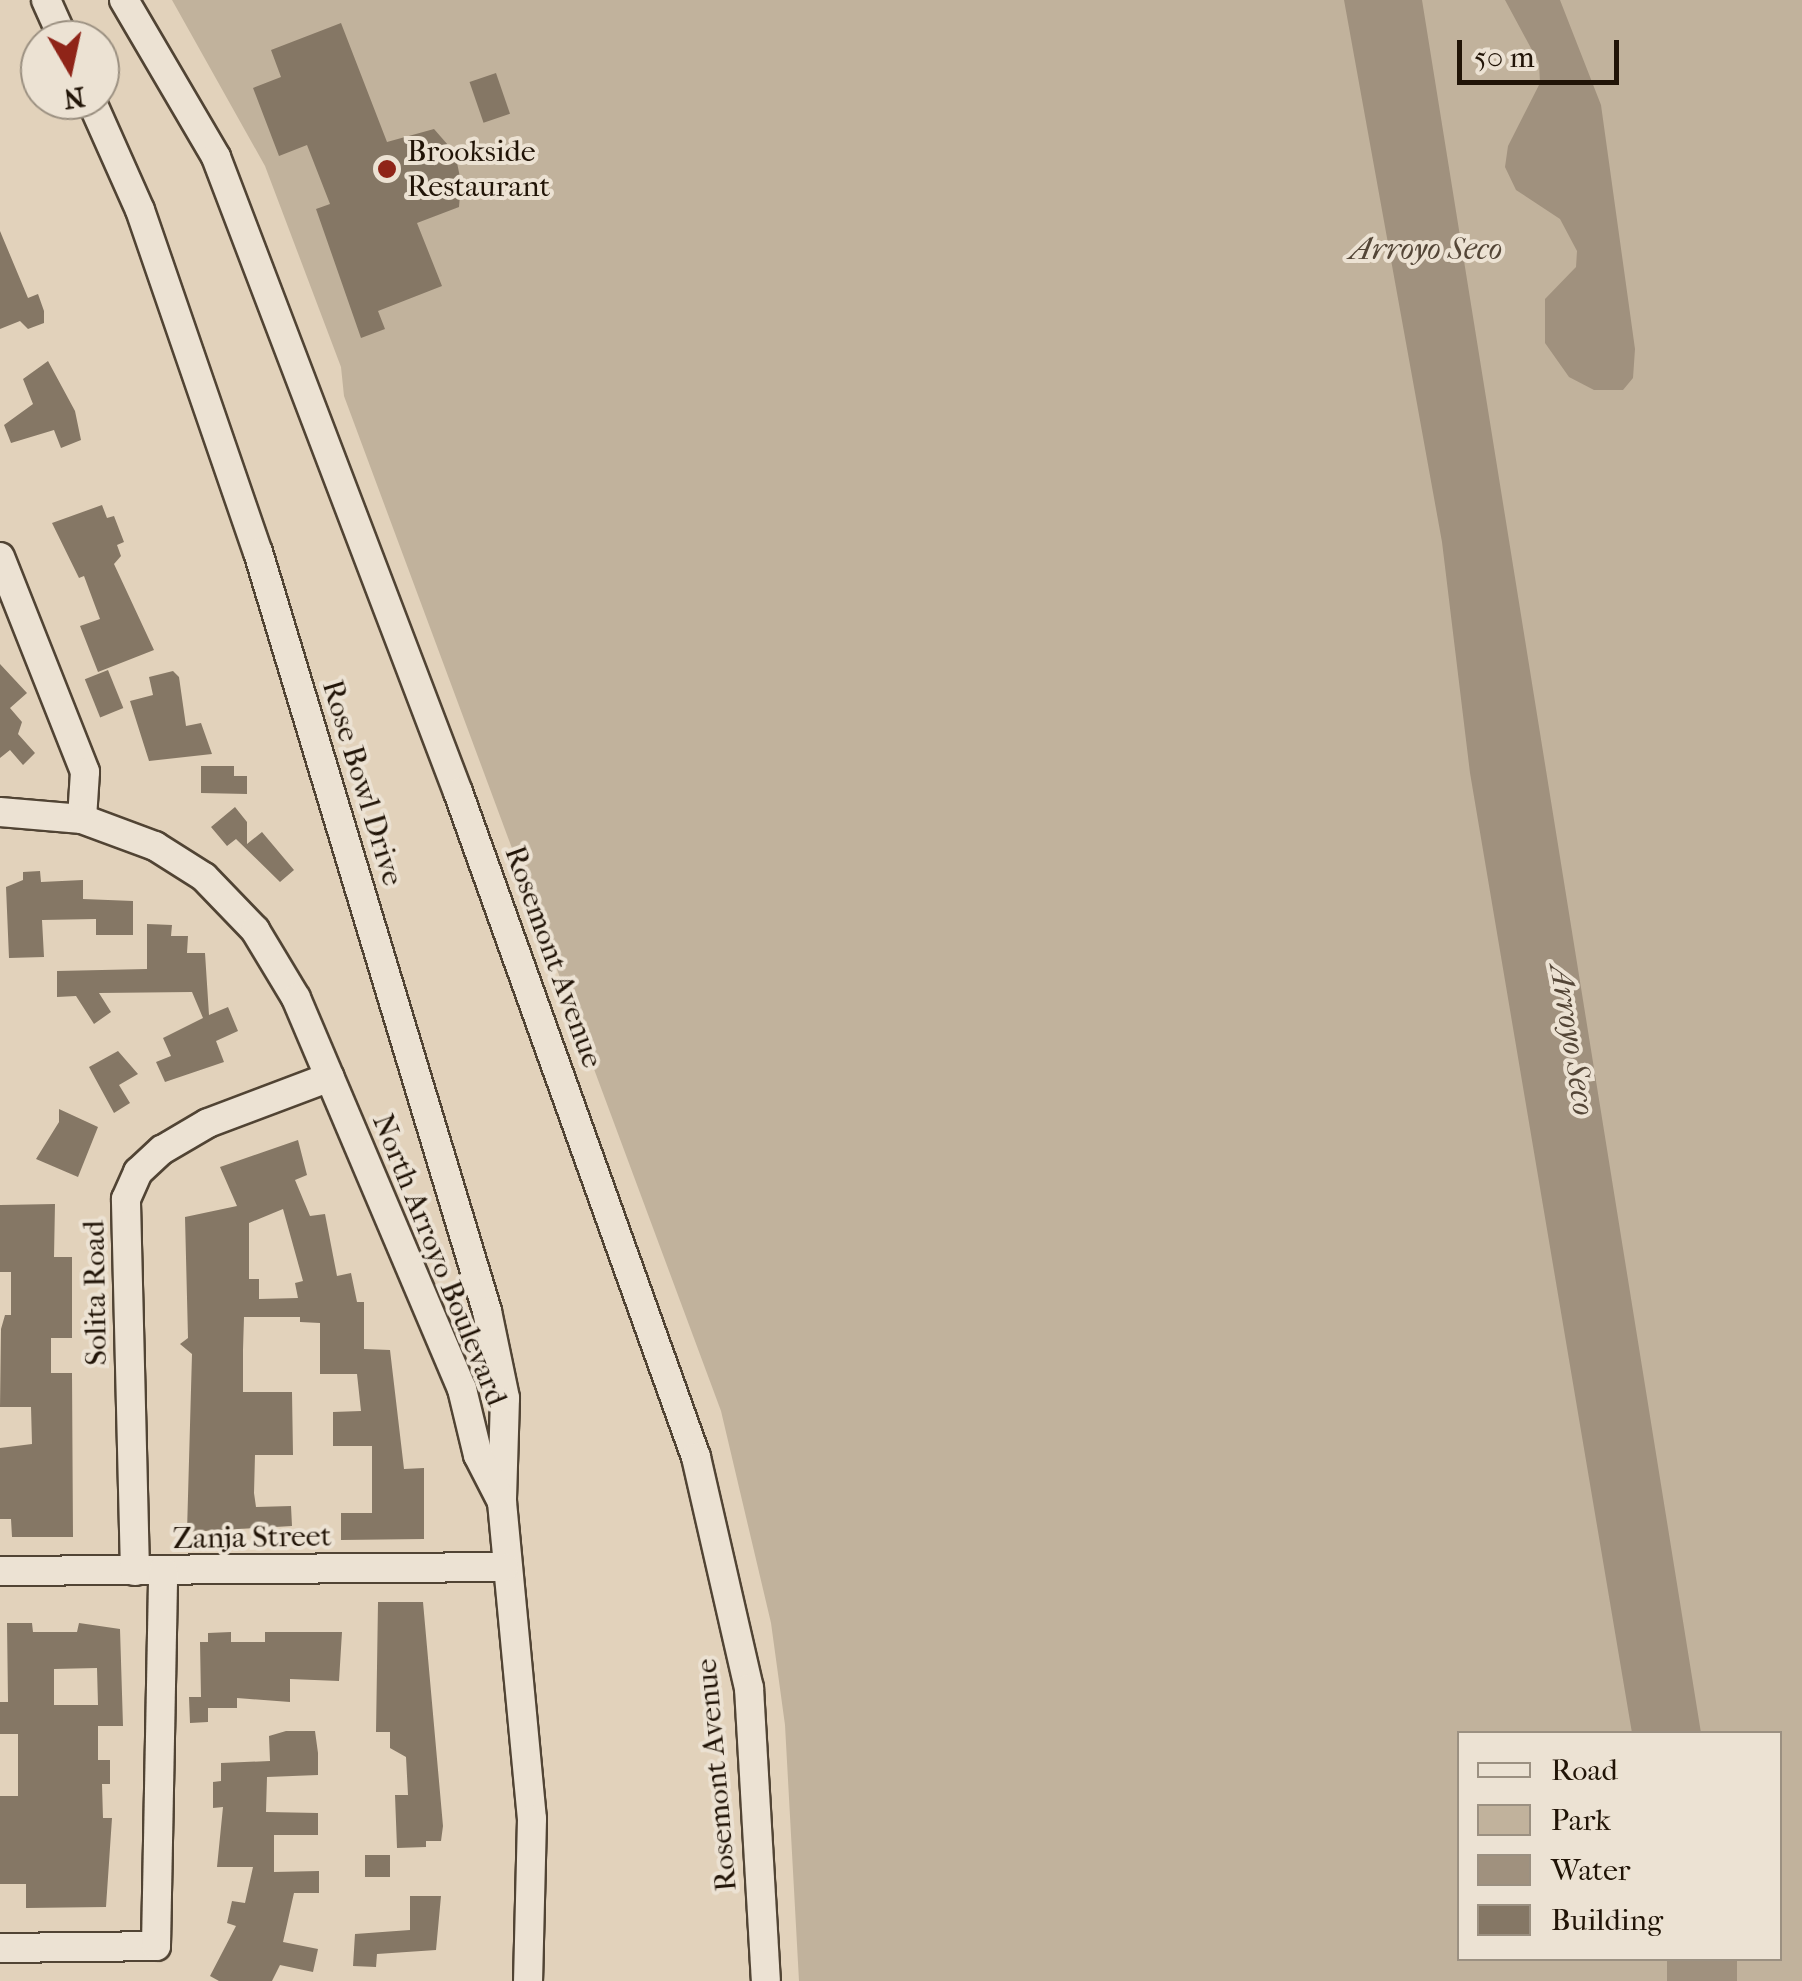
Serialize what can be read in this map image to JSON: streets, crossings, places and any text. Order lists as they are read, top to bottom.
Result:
{
  "streets": {
    "street": [
      "Rose Bowl Drive",
      "Rosemont Avenue",
      "North Arroyo Boulevard",
      "Solita Road",
      "Zanja Street"
    ]
  },
  "crossings": [
    ["Rose Bowl Drive", "North Arroyo Boulevard"],
    ["North Arroyo Boulevard", "Solita Road"],
    ["North Arroyo Boulevard", "Zanja Street"],
    ["Solita Road", "Zanja Street"]
  ],
  "water": ["Arroyo Seco"],
  "places": ["Brookside Restaurant"],
  "legend": [
    "Road",
    "Park",
    "Water",
    "Building"
  ],
  "scale_bar": "50 m",
  "north": "bottom"
}
